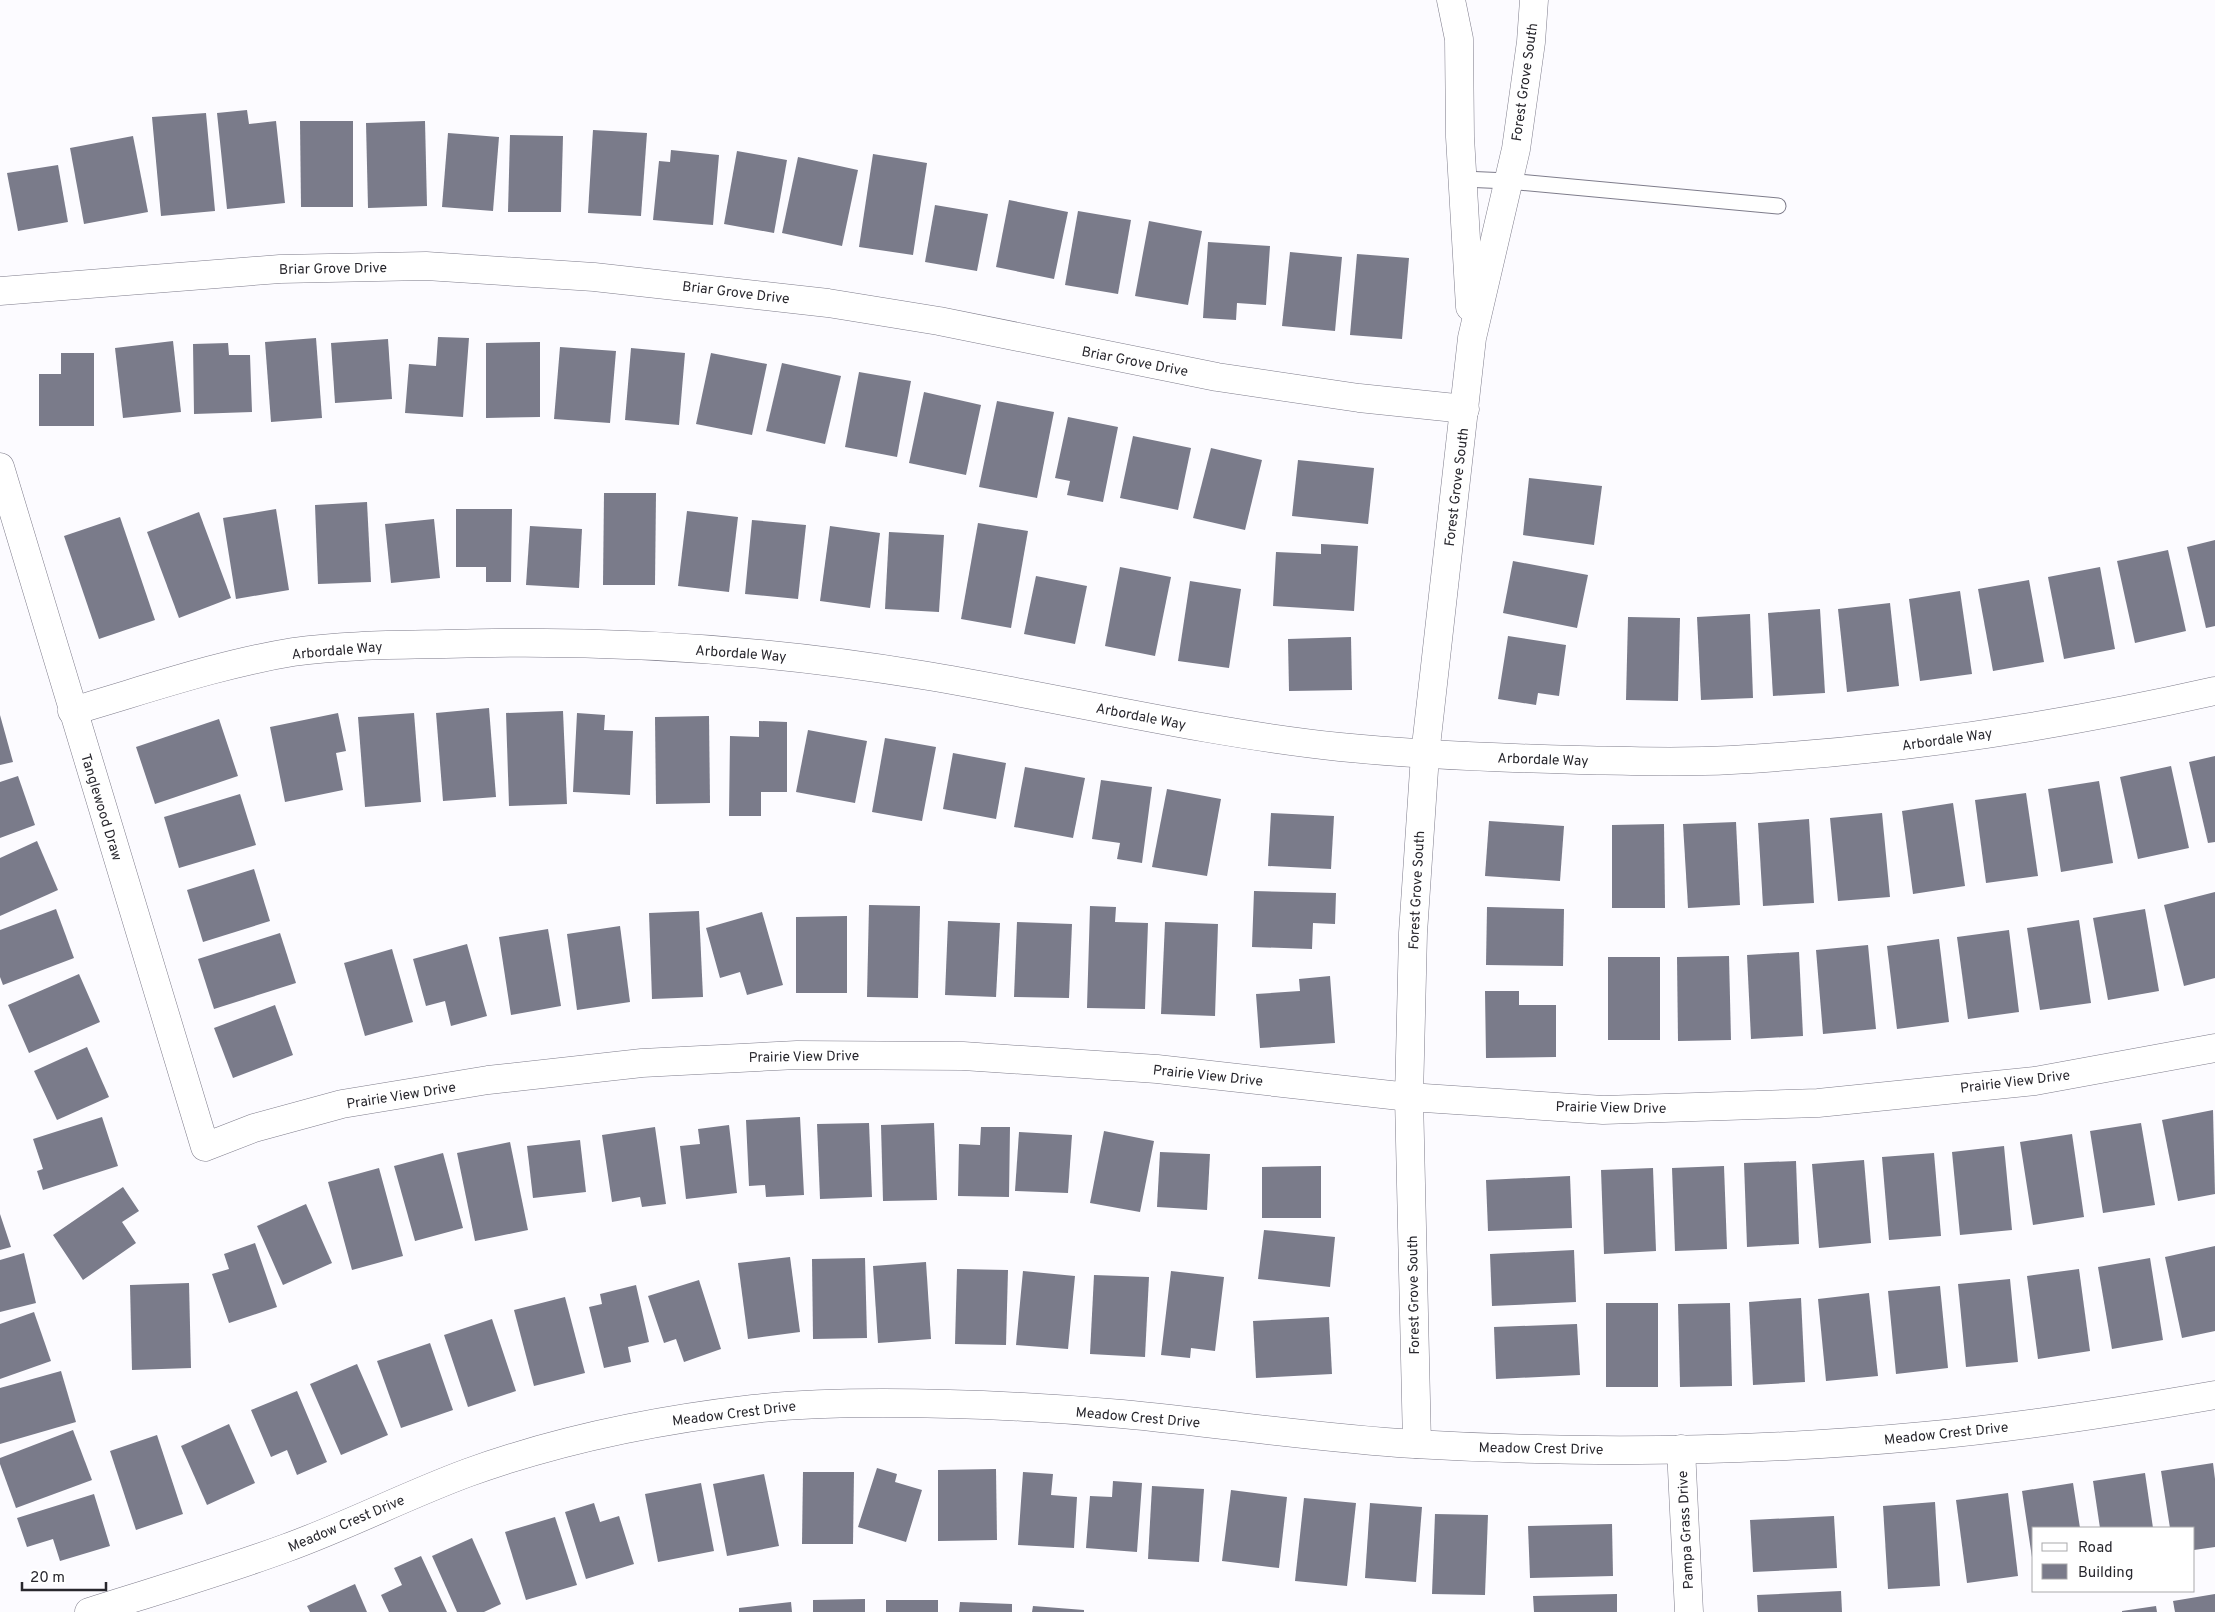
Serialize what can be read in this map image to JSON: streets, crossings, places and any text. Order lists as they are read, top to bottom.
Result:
{
  "streets": {
    "street": [
      "Forest Grove South",
      "Briar Grove Drive",
      "Arbordale Way",
      "Tanglewood Draw",
      "Prairie View Drive",
      "Meadow Crest Drive",
      "Pampa Grass Drive"
    ]
  },
  "crossings": [
    ["Forest Grove South", "Briar Grove Drive"],
    ["Forest Grove South", "Arbordale Way"],
    ["Forest Grove South", "Prairie View Drive"],
    ["Forest Grove South", "Meadow Crest Drive"],
    ["Arbordale Way", "Tanglewood Draw"],
    ["Tanglewood Draw", "Prairie View Drive"],
    ["Meadow Crest Drive", "Pampa Grass Drive"]
  ],
  "legend": ["Road", "Building"],
  "scale_bar": "20 m"
}
